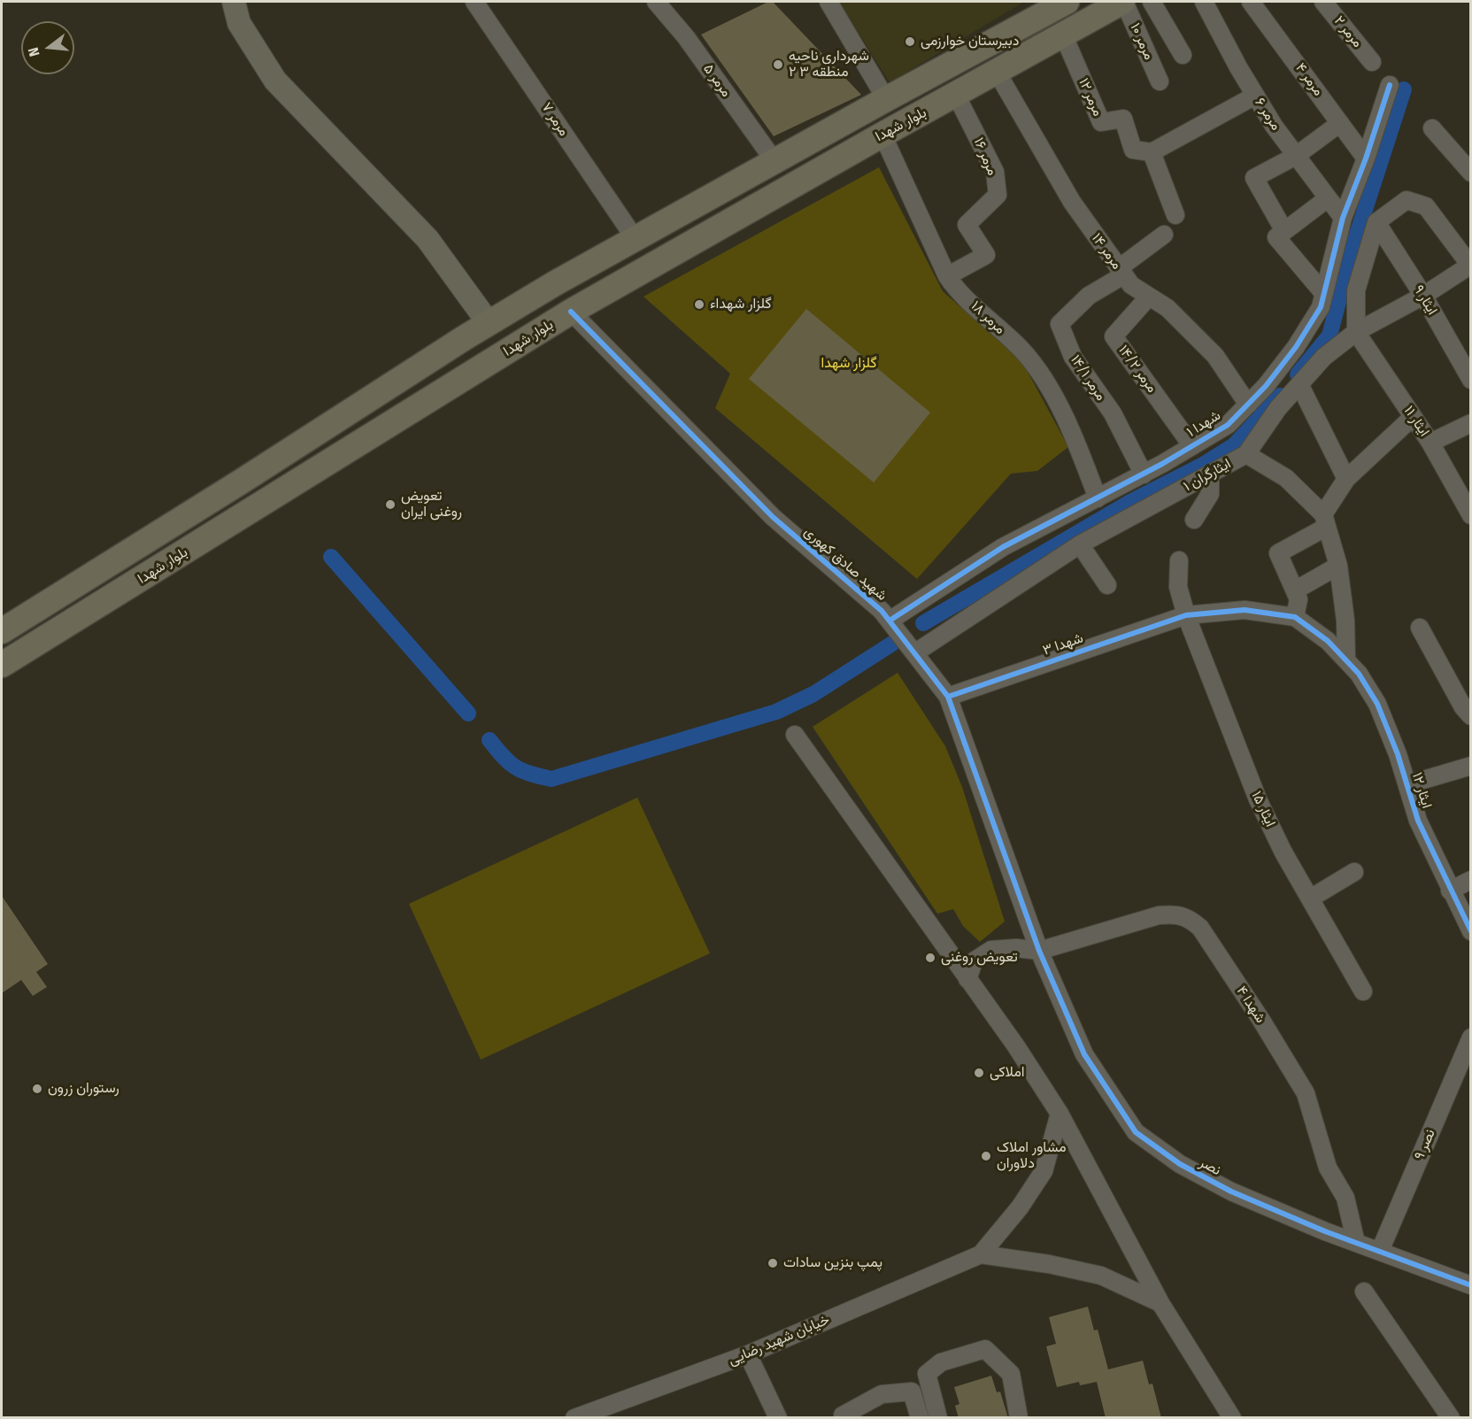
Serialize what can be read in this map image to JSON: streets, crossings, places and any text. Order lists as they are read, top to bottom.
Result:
{
  "streets": {
    "highway": ["بلوار شهدا"],
    "street": [
      "مرمر ۲",
      "مرمر ۱۰",
      "مرمر ۴",
      "مرمر ۵",
      "مرمر ۱۲",
      "مرمر ۶",
      "مرمر ۷",
      "مرمر ۱۶",
      "مرمر ۱۴",
      "ایثار ۹",
      "مرمر ۱۸",
      "مرمر ۱۴/۲",
      "مرمر ۱۴/۱",
      "ایثار ۱۱",
      "شهدا ۱",
      "ایثارگران ۱",
      "شهید صادق کهوری",
      "شهدا ۳",
      "ایثار ۱۲",
      "ایثار ۱۵",
      "شهدا ۴",
      "نصر ۹",
      "نصر",
      "خیابان شهید رضایی"
    ]
  },
  "crossings": [
    ["مرمر ۱۰", "بلوار شهدا"],
    ["مرمر ۴", "شهدا ۱"],
    ["مرمر ۵", "بلوار شهدا"],
    ["مرمر ۱۲", "بلوار شهدا"],
    ["مرمر ۶", "شهدا ۱"],
    ["مرمر ۷", "بلوار شهدا"],
    ["بلوار شهدا", "مرمر ۱۶"],
    ["بلوار شهدا", "مرمر ۱۴"],
    ["بلوار شهدا", "مرمر ۱۸"],
    ["بلوار شهدا", "شهید صادق کهوری"],
    ["مرمر ۱۶", "مرمر ۱۸"],
    ["مرمر ۱۴", "مرمر ۱۴/۲"],
    ["مرمر ۱۴", "مرمر ۱۴/۱"],
    ["مرمر ۱۴", "شهدا ۱"],
    ["ایثار ۹", "ایثارگران ۱"],
    ["مرمر ۱۸", "شهدا ۱"],
    ["مرمر ۱۴/۲", "شهدا ۱"],
    ["مرمر ۱۴/۱", "شهدا ۱"],
    ["ایثار ۱۱", "ایثارگران ۱"],
    ["شهدا ۱", "شهید صادق کهوری"],
    ["ایثارگران ۱", "شهید صادق کهوری"],
    ["شهید صادق کهوری", "شهدا ۳"],
    ["شهید صادق کهوری", "شهدا ۴"],
    ["شهید صادق کهوری", "نصر"],
    ["شهدا ۳", "ایثار ۱۲"],
    ["شهدا ۳", "ایثار ۱۵"],
    ["شهدا ۴", "نصر"],
    ["نصر ۹", "نصر"]
  ],
  "parks": ["گلزار شهدا"],
  "places": [
    "دبیرستان خوارزمی",
    "شهرداری ناحیه ۲ منطقه ۳",
    "گلزار شهداء",
    "تعویض روغنی ایران",
    "تعویض روغنی",
    "املاکی",
    "رستوران زرون",
    "مشاور املاک دلاوران",
    "پمپ بنزین سادات"
  ],
  "north": "left"
}
